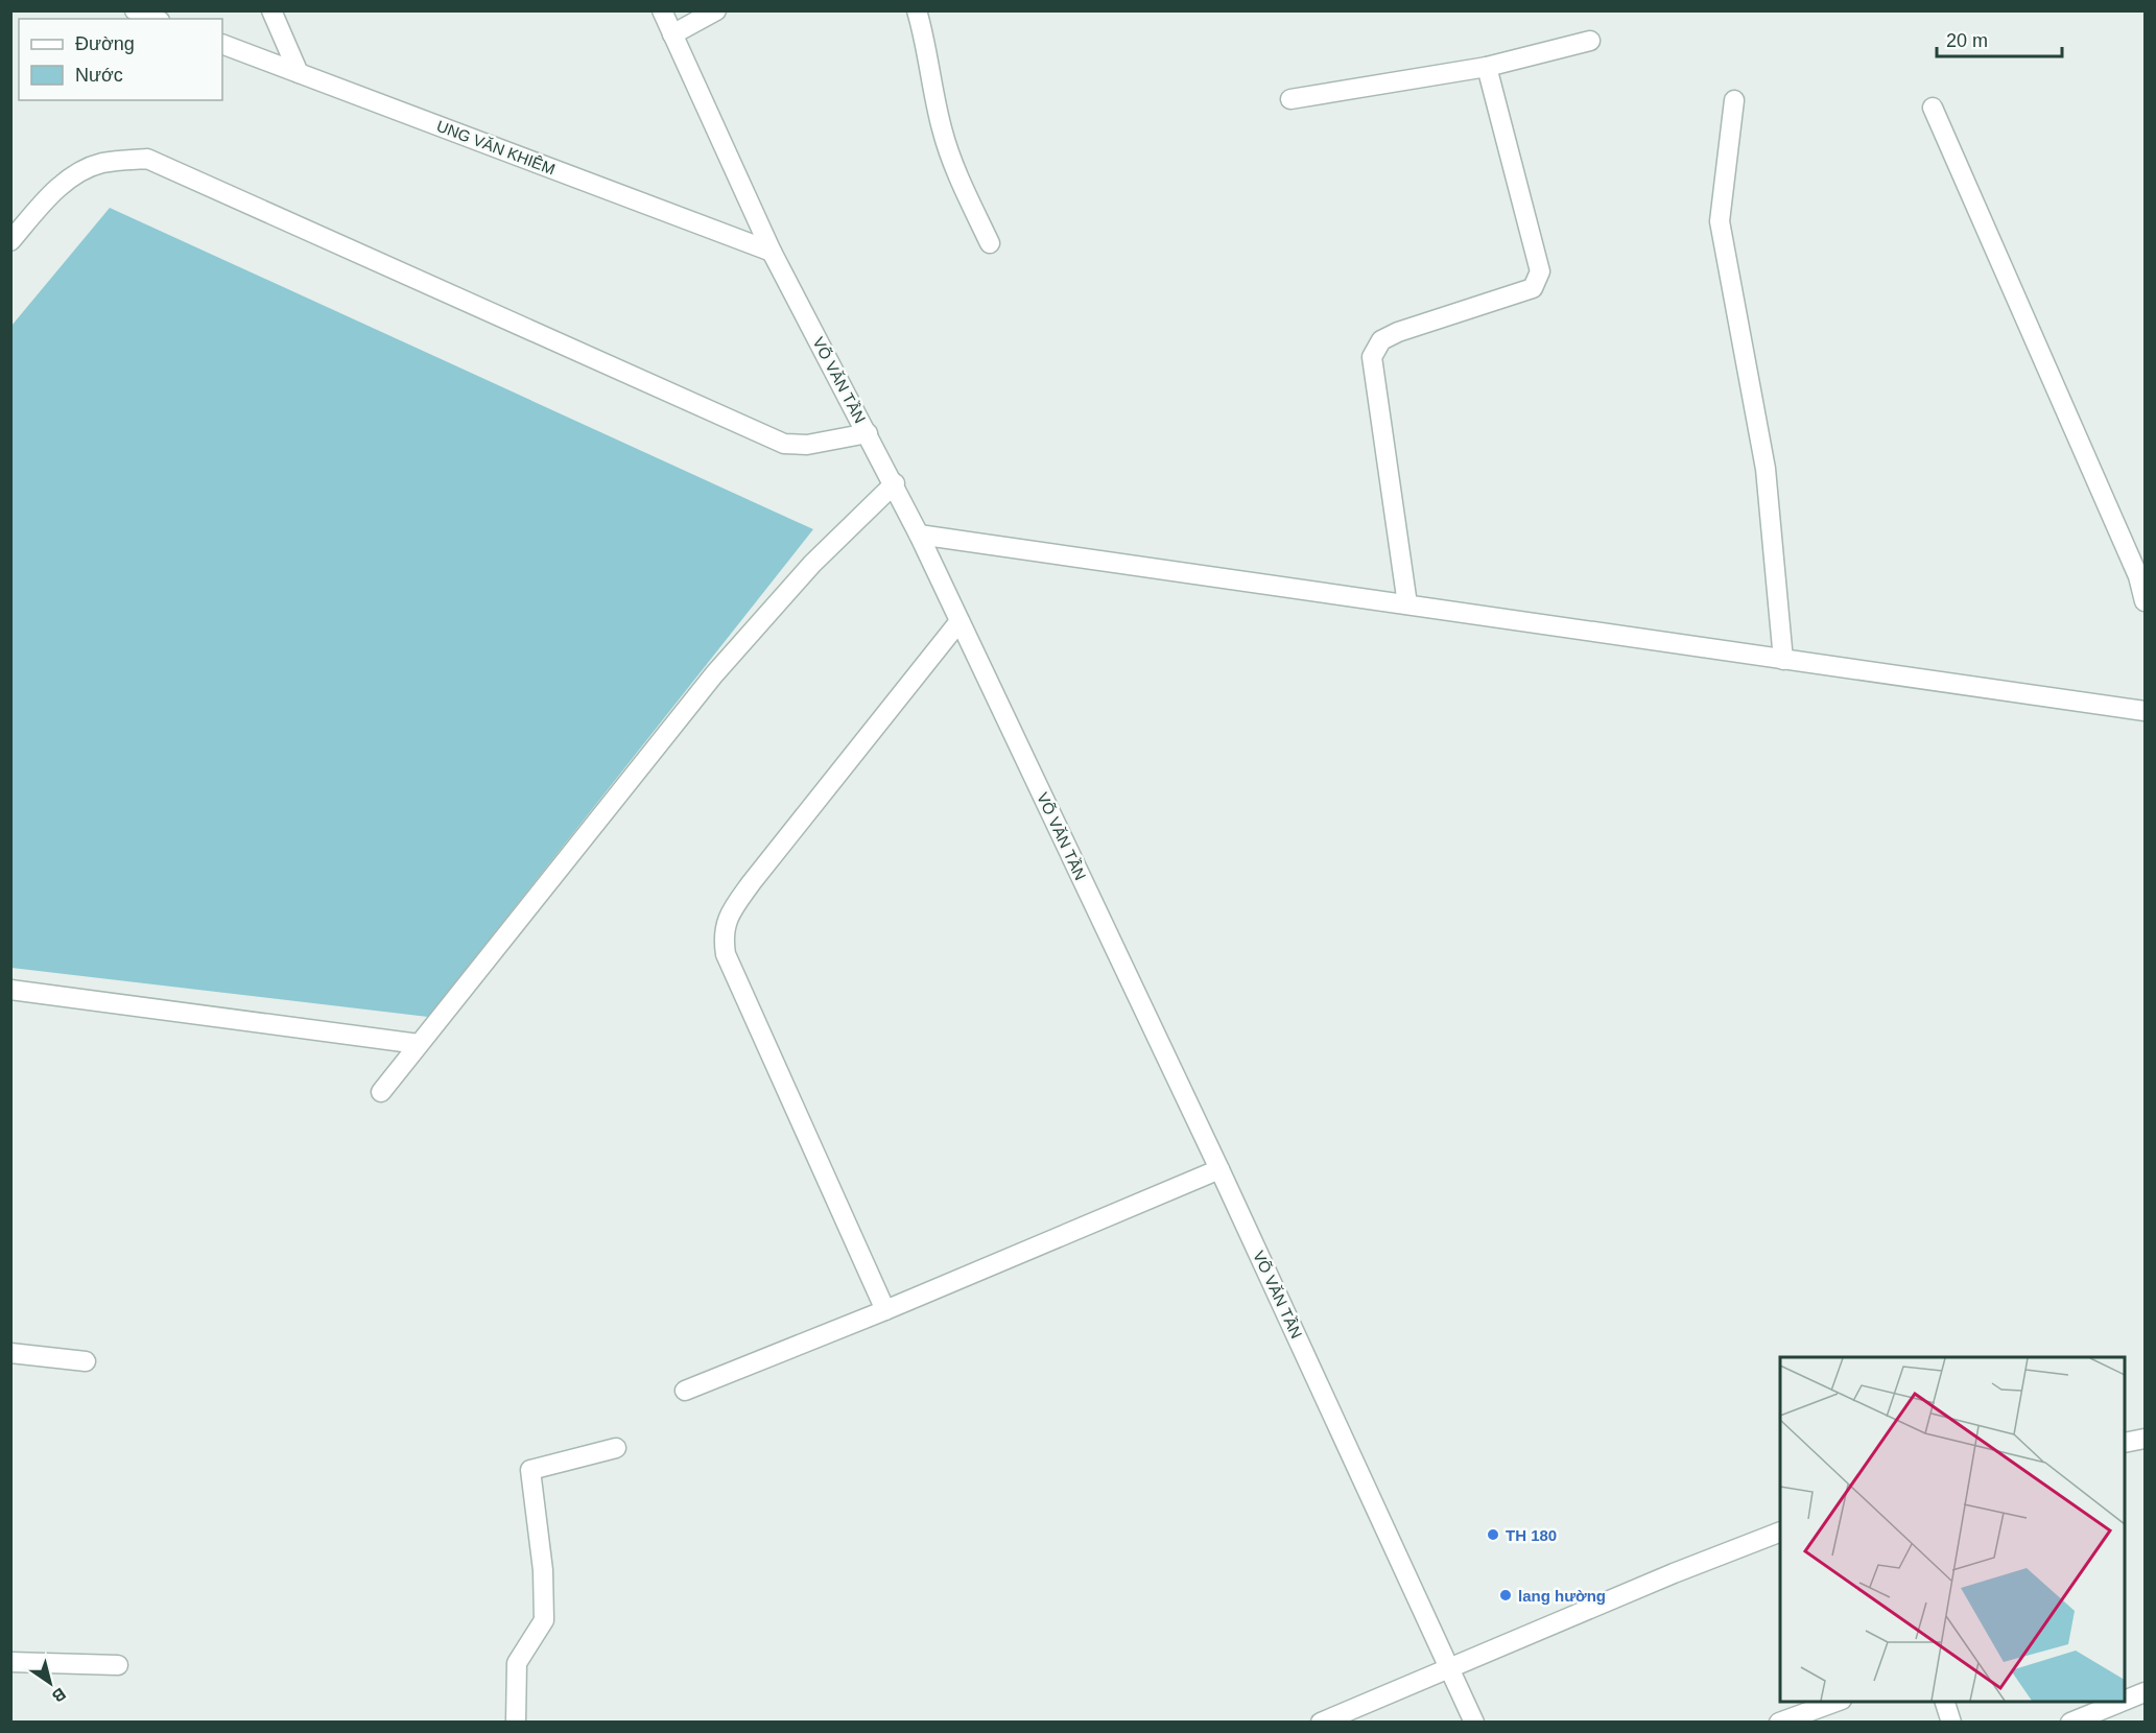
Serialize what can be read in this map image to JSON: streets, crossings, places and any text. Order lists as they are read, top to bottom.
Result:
{
  "streets": {
    "street": ["UNG VĂN KHIÊM", "VÕ VĂN TẦN"]
  },
  "crossings": [
    ["UNG VĂN KHIÊM", "VÕ VĂN TẦN"]
  ],
  "places": ["TH 180", "lang hường"],
  "legend": ["Đường", "Nước"],
  "scale_bar": "20 m",
  "north": "bottom right"
}
